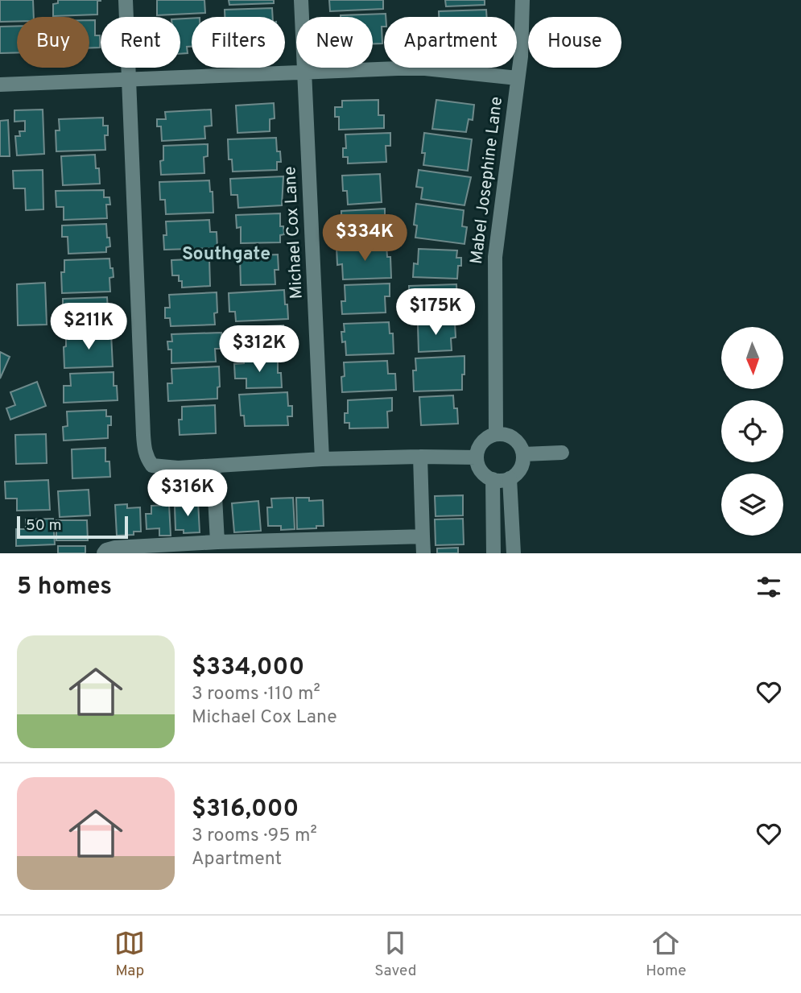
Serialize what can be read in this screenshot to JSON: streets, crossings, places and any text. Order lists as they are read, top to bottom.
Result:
{
  "streets": {
    "street": ["Mabel Josephine Lane", "Michael Cox Lane"]
  },
  "districts": ["Southgate"],
  "scale_bar": "50 m",
  "north": "bottom",
  "page": {
    "chip": [
      "Buy",
      "Rent",
      "Filters",
      "New",
      "Apartment",
      "House"
    ],
    "price": [
      "$334K",
      "$175K",
      "$211K",
      "$312K",
      "$316K"
    ],
    "scale": "50 m",
    "heading": "5 homes",
    "list": [
      {
        "name": "$334,000",
        "note": "3 rooms · 110 m² · Michael Cox Lane"
      },
      {
        "name": "$316,000",
        "note": "3 rooms · 95 m² · Apartment"
      }
    ],
    "tabs": ["Map", "Saved", "Home"]
  }
}
